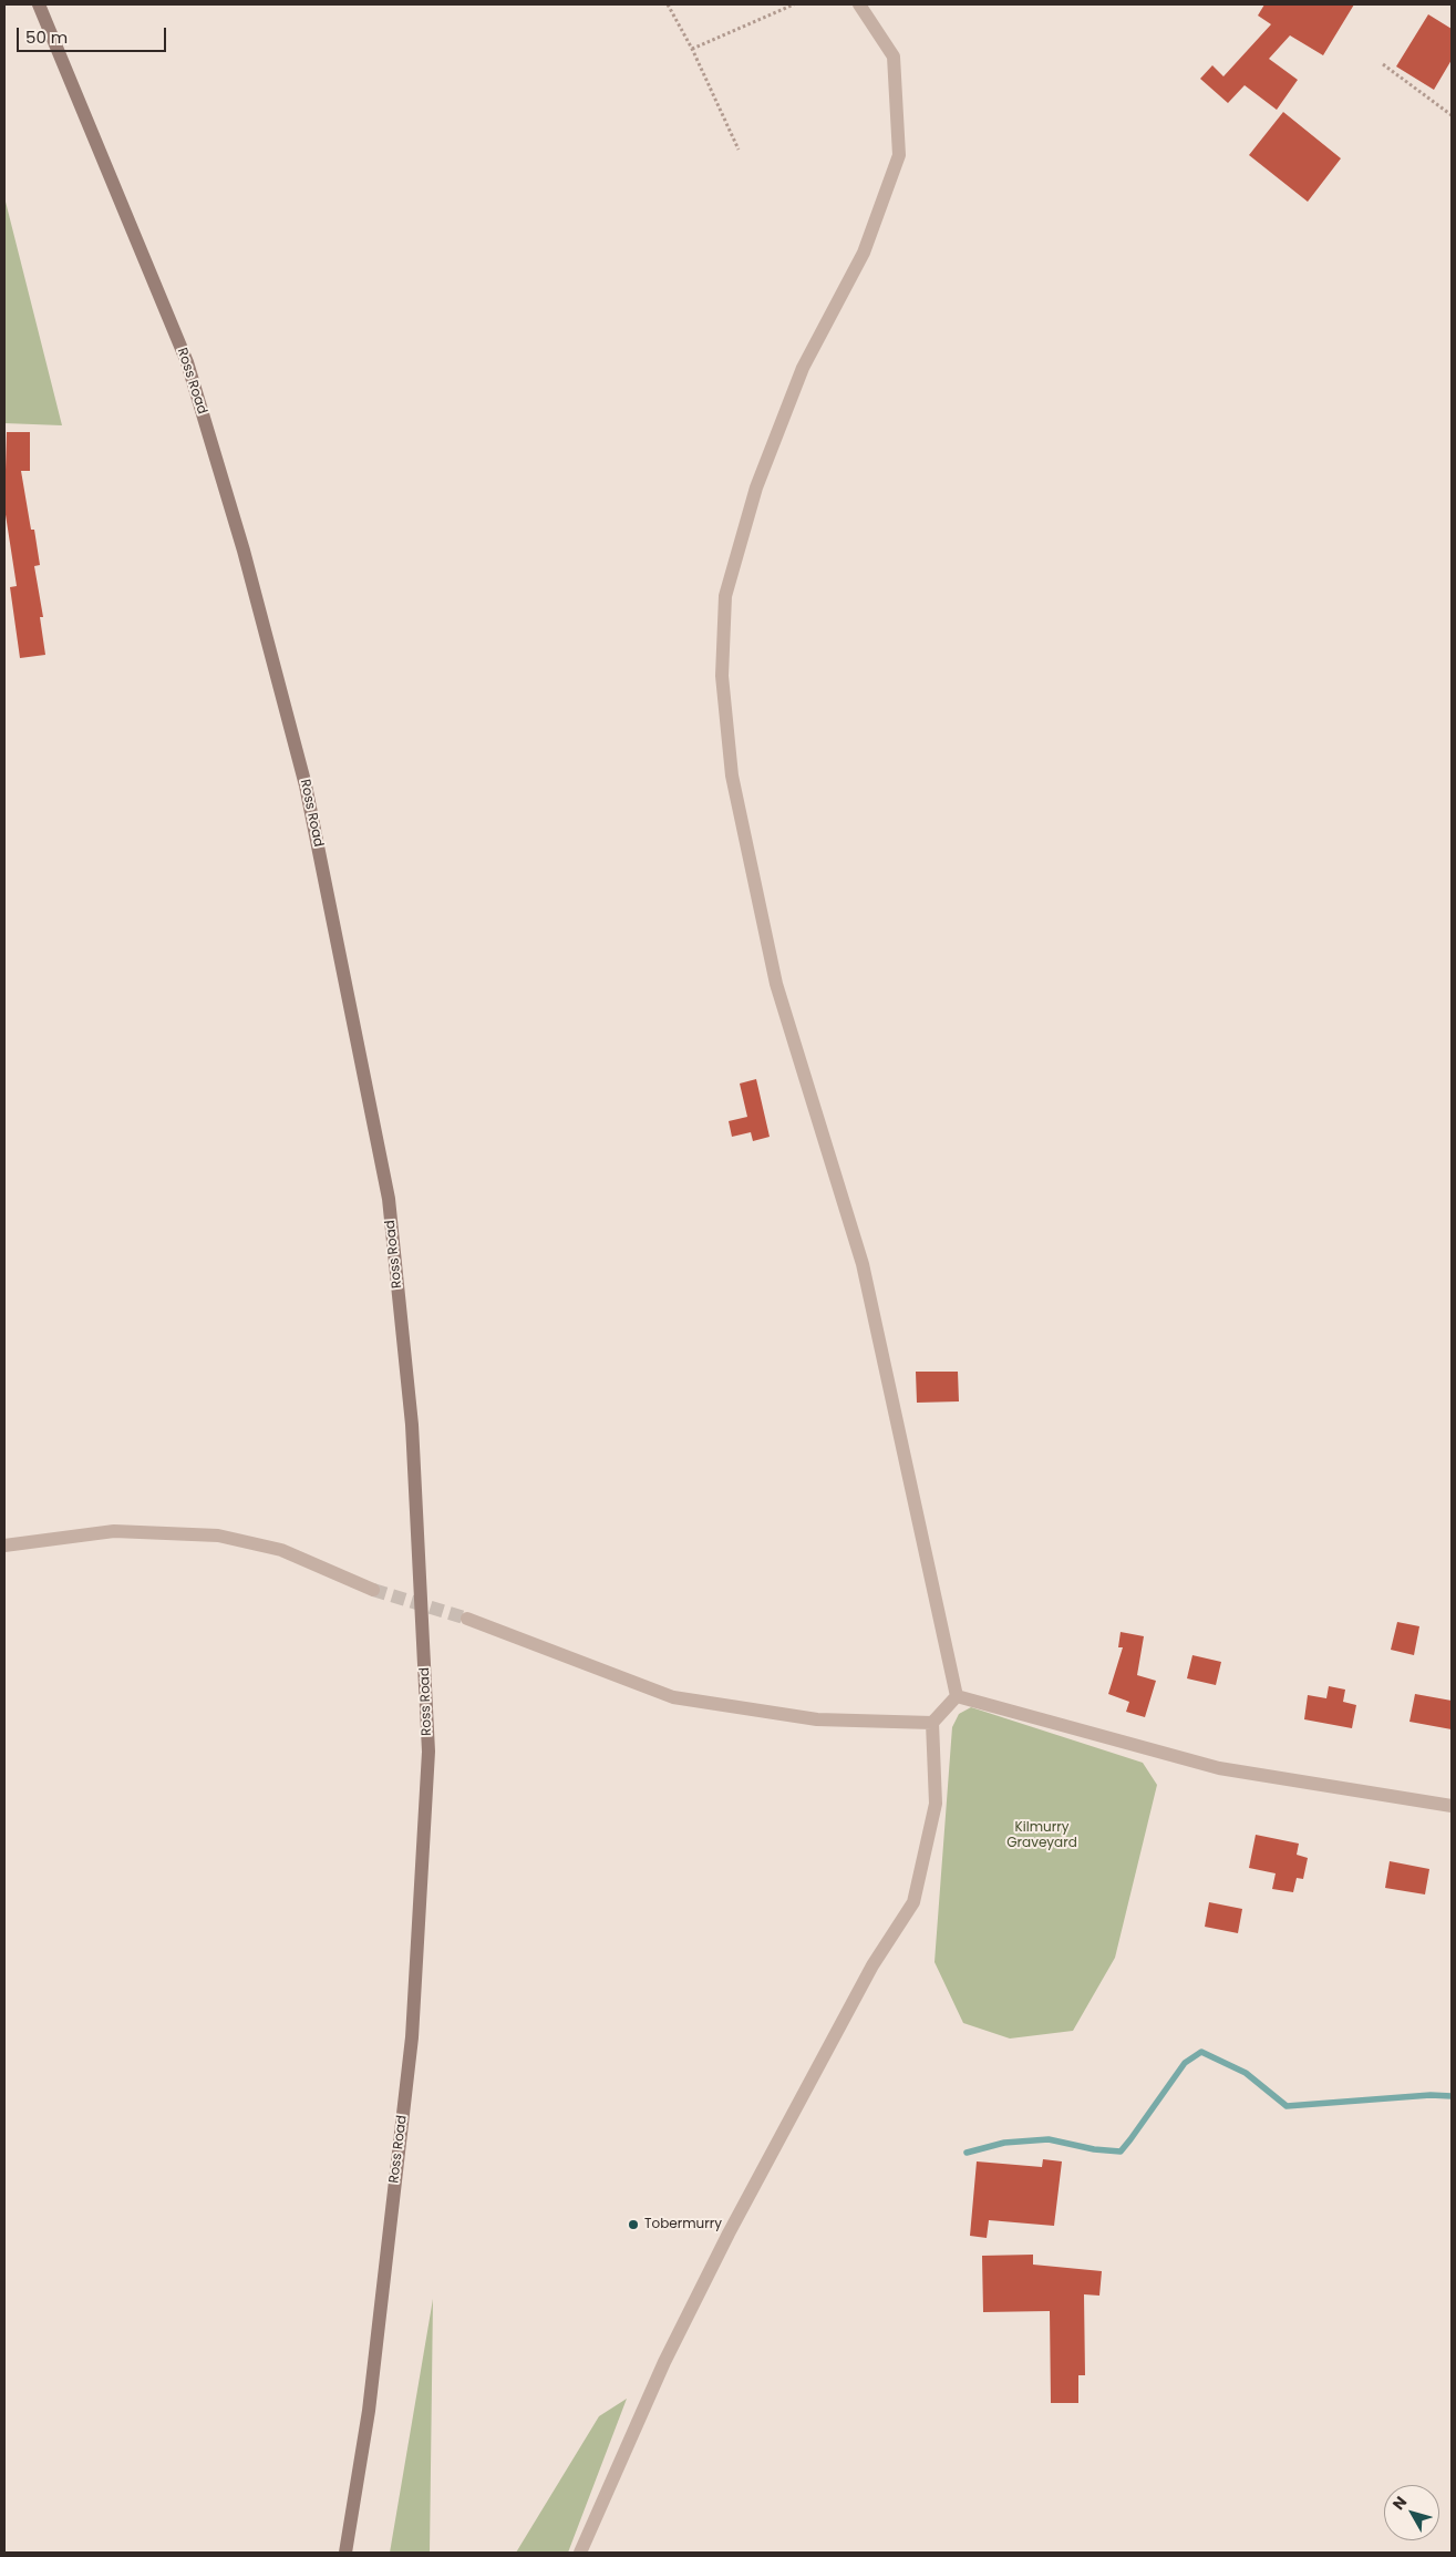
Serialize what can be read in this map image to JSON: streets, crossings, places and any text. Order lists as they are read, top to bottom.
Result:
{
  "streets": {
    "main road": ["Ross Road"]
  },
  "parks": ["Kilmurry Graveyard"],
  "places": ["Tobermurry"],
  "scale_bar": "50 m",
  "north": "top left"
}
